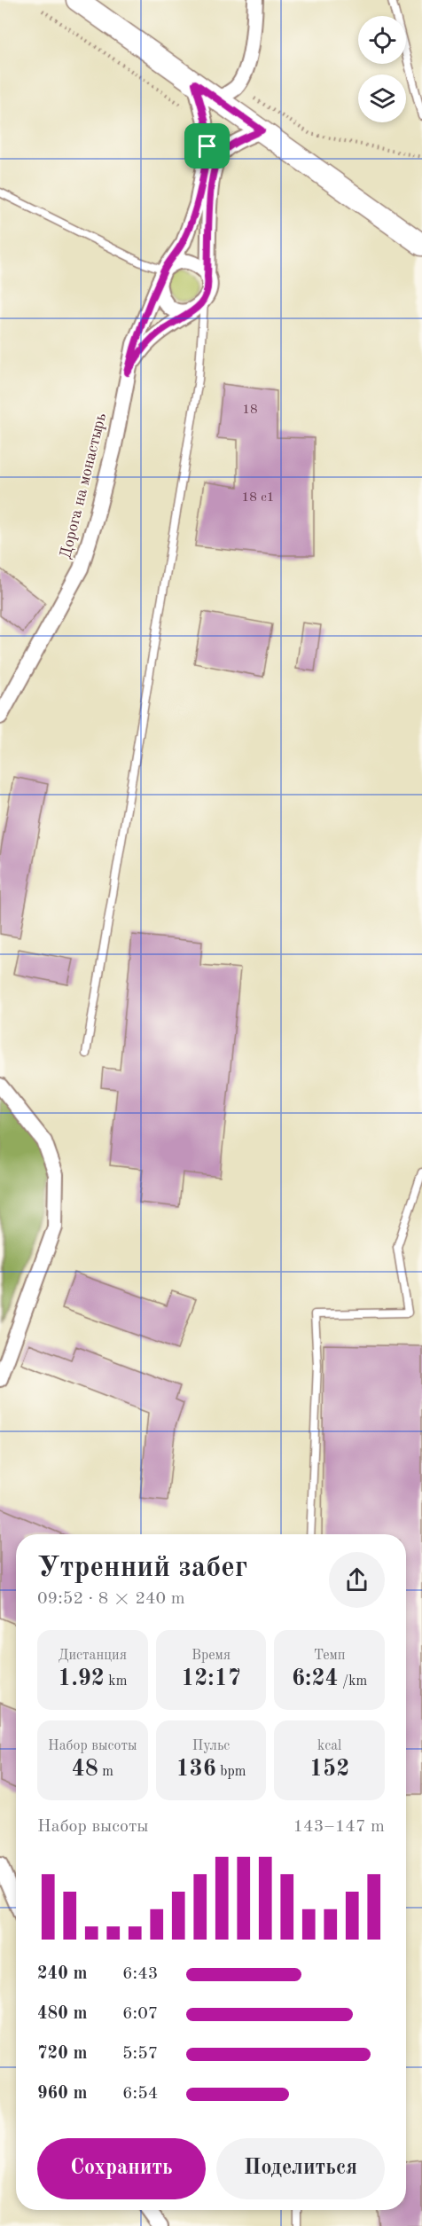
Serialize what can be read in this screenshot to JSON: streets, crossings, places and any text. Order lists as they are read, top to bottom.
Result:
{
  "streets": {
    "street": ["Дорога на монастырь"]
  },
  "house_numbers": ["18", "18 с1"],
  "page": {
    "heading": ["Утренний забег", "09:52 · 8 × 240 m"],
    "stats": [
      ["Дистанция", "1.92 km"],
      ["Время", "12:17"],
      ["Темп", "6:24 /km"],
      ["Набор высоты", "48 m"],
      ["Пульс", "136 bpm"],
      ["kcal", "152"]
    ],
    "chart": ["Набор высоты", "143–147 m"],
    "list": [
      {
        "name": "240 m",
        "note": "6:43"
      },
      {
        "name": "480 m",
        "note": "6:07"
      },
      {
        "name": "720 m",
        "note": "5:57"
      },
      {
        "name": "960 m",
        "note": "6:54"
      }
    ],
    "buttons": ["Сохранить", "Поделиться"]
  }
}
